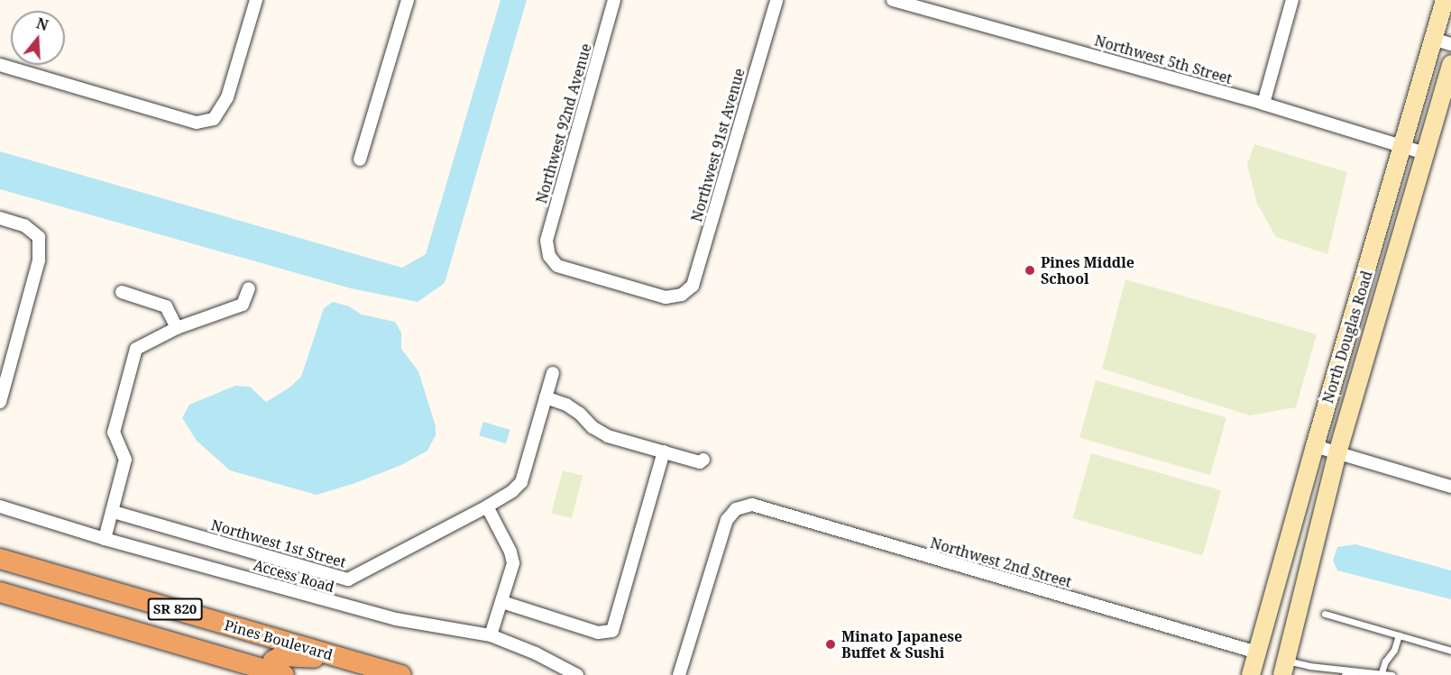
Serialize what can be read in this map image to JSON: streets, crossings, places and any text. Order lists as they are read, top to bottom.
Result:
{
  "streets": {
    "highway": ["SR 820", "Pines Boulevard"],
    "main road": ["North Douglas Road"],
    "street": [
      "Northwest 5th Street",
      "Northwest 92nd Avenue",
      "Northwest 91st Avenue",
      "Northwest 1st Street",
      "Northwest 2nd Street",
      "Access Road"
    ]
  },
  "crossings": [
    ["Northwest 5th Street", "North Douglas Road"],
    ["Northwest 92nd Avenue", "Northwest 91st Avenue"],
    ["North Douglas Road", "Northwest 2nd Street"]
  ],
  "places": ["Pines Middle School", "Minato Japanese Buffet & Sushi"],
  "north": "top"
}
